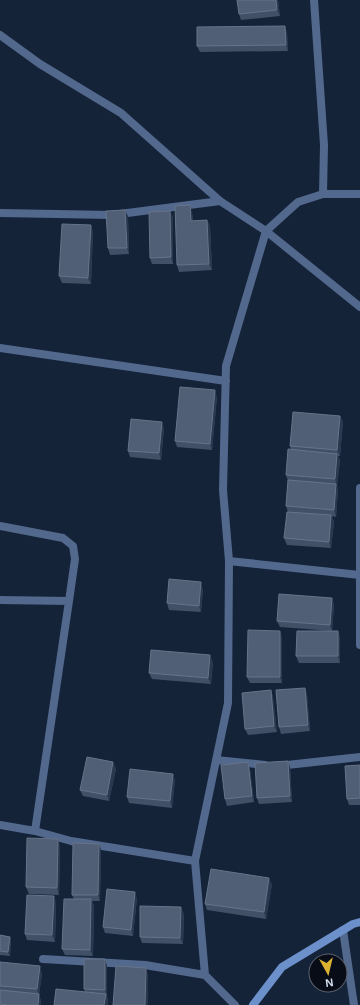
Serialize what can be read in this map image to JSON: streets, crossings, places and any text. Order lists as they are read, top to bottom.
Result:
{
  "north": "bottom"
}
